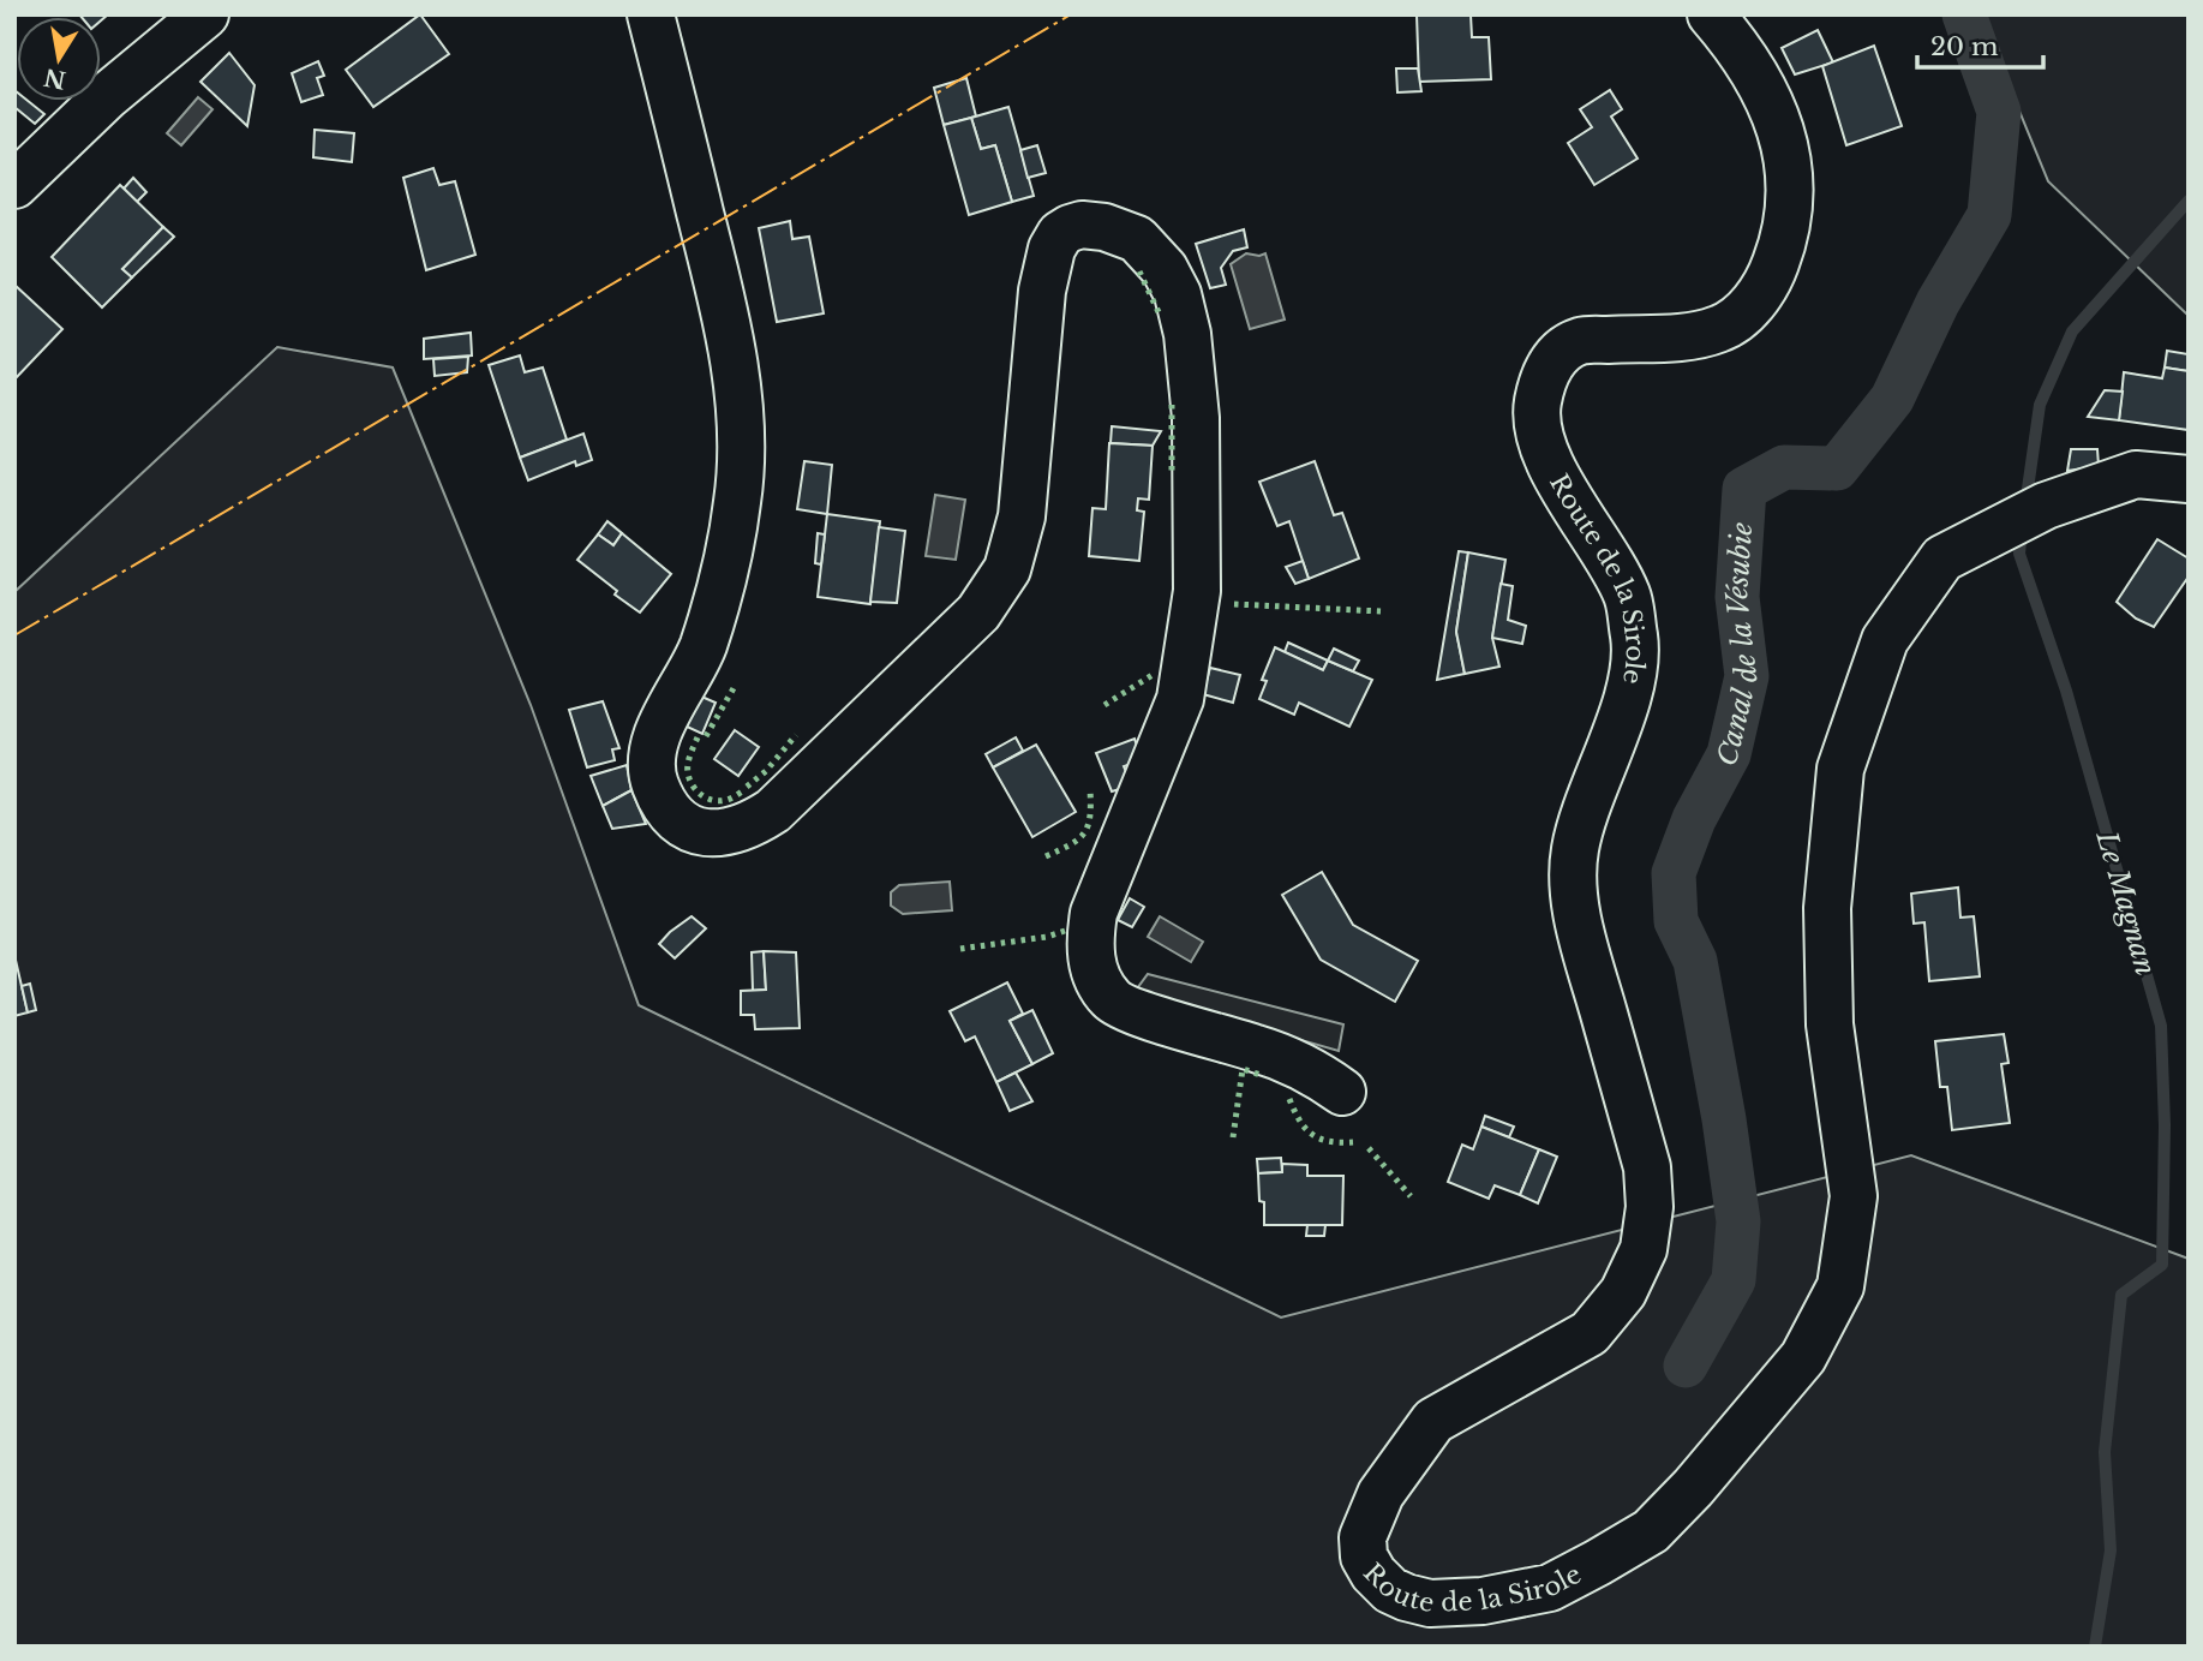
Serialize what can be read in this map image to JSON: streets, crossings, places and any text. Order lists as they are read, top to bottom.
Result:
{
  "streets": {
    "street": ["Route de la Sirole"]
  },
  "water": ["Canal de la Vésubie", "Le Magnan"],
  "scale_bar": "20 m",
  "north": "bottom"
}
